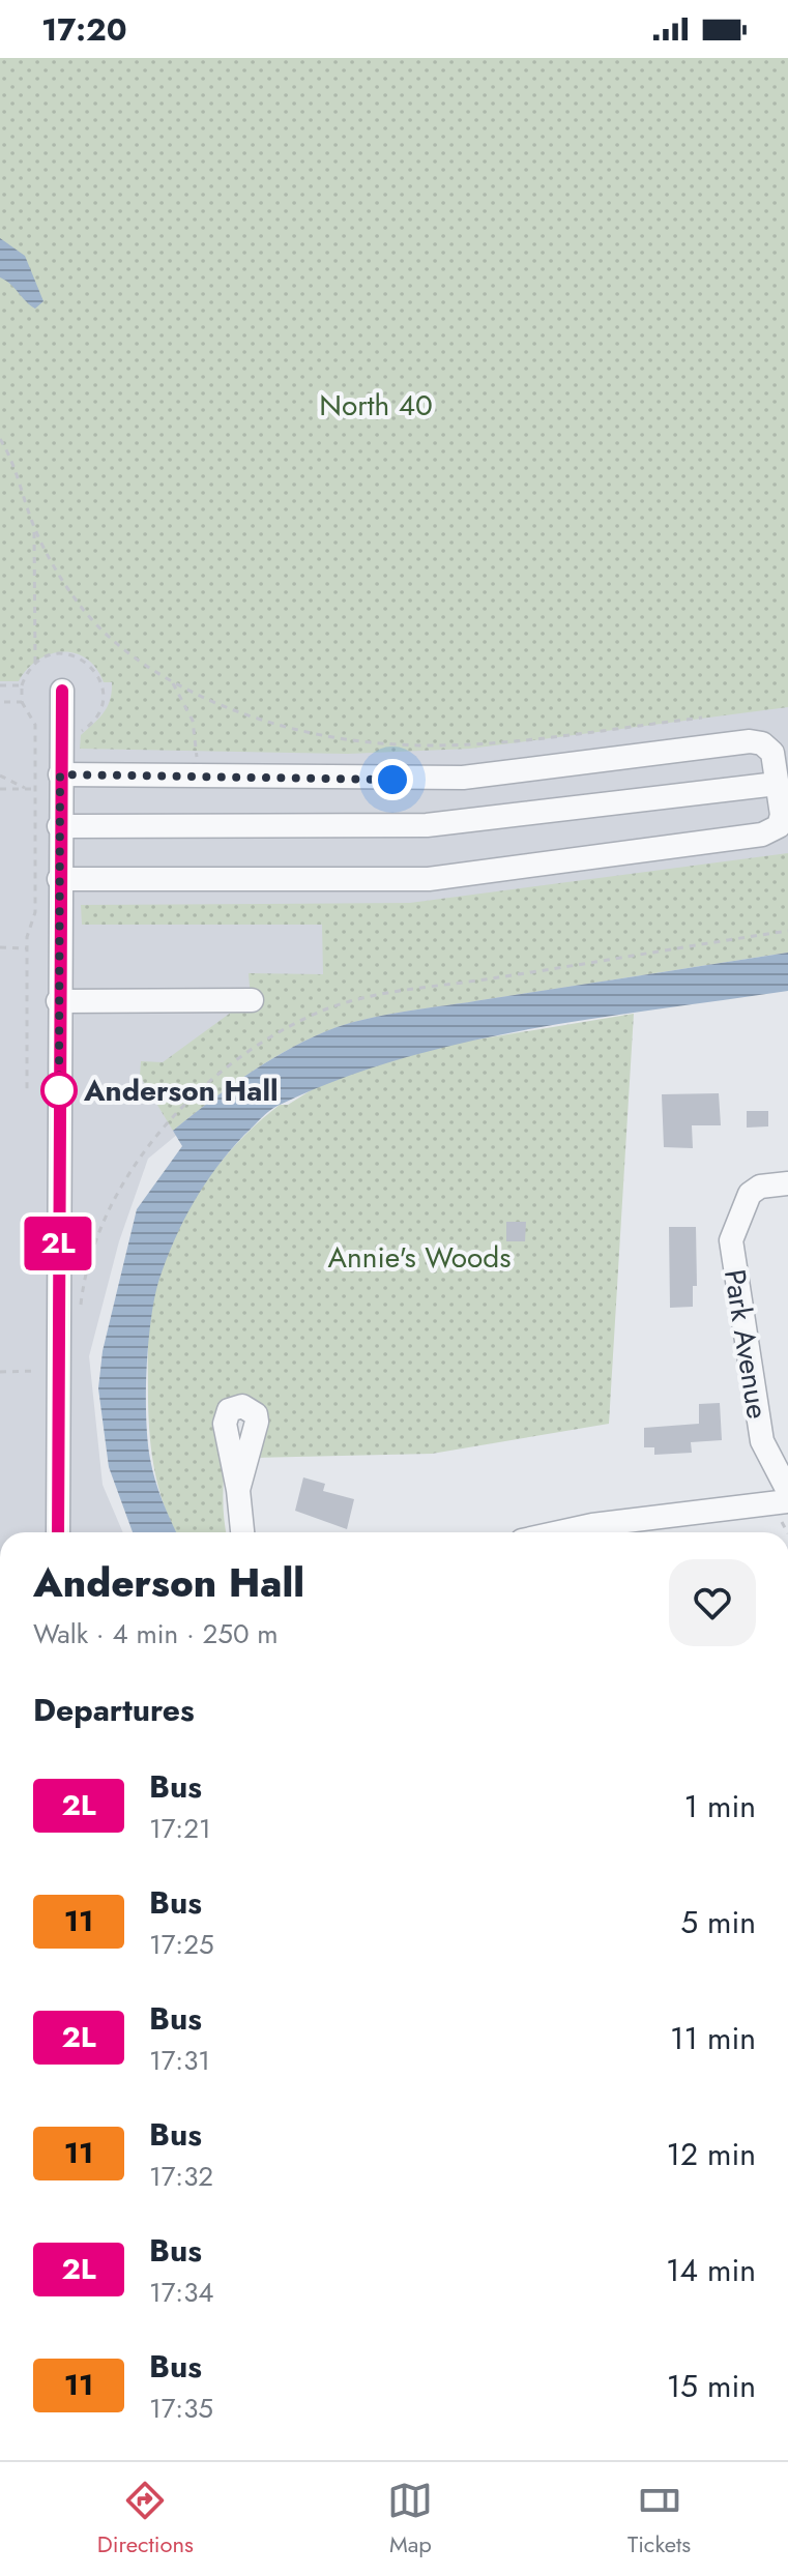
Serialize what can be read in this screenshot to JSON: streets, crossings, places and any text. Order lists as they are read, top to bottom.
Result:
{
  "streets": {
    "street": ["Park Avenue"]
  },
  "parks": ["North 40", "Annie's Woods"],
  "places": ["Anderson Hall"],
  "lines": ["bus line 2L"],
  "page": {
    "status": "17:20",
    "on_map": "2L",
    "heading": [
      ["Anderson Hall", "Walk · 4 min · 250 m"],
      "Departures"
    ],
    "list": [
      {
        "mark": "2L",
        "name": "Bus",
        "note": "17:21",
        "value": "1 min"
      },
      {
        "mark": "11",
        "name": "Bus",
        "note": "17:25",
        "value": "5 min"
      },
      {
        "mark": "2L",
        "name": "Bus",
        "note": "17:31",
        "value": "11 min"
      },
      {
        "mark": "11",
        "name": "Bus",
        "note": "17:32",
        "value": "12 min"
      },
      {
        "mark": "2L",
        "name": "Bus",
        "note": "17:34",
        "value": "14 min"
      },
      {
        "mark": "11",
        "name": "Bus",
        "note": "17:35",
        "value": "15 min"
      }
    ],
    "tabs": ["Directions", "Map", "Tickets"]
  }
}
